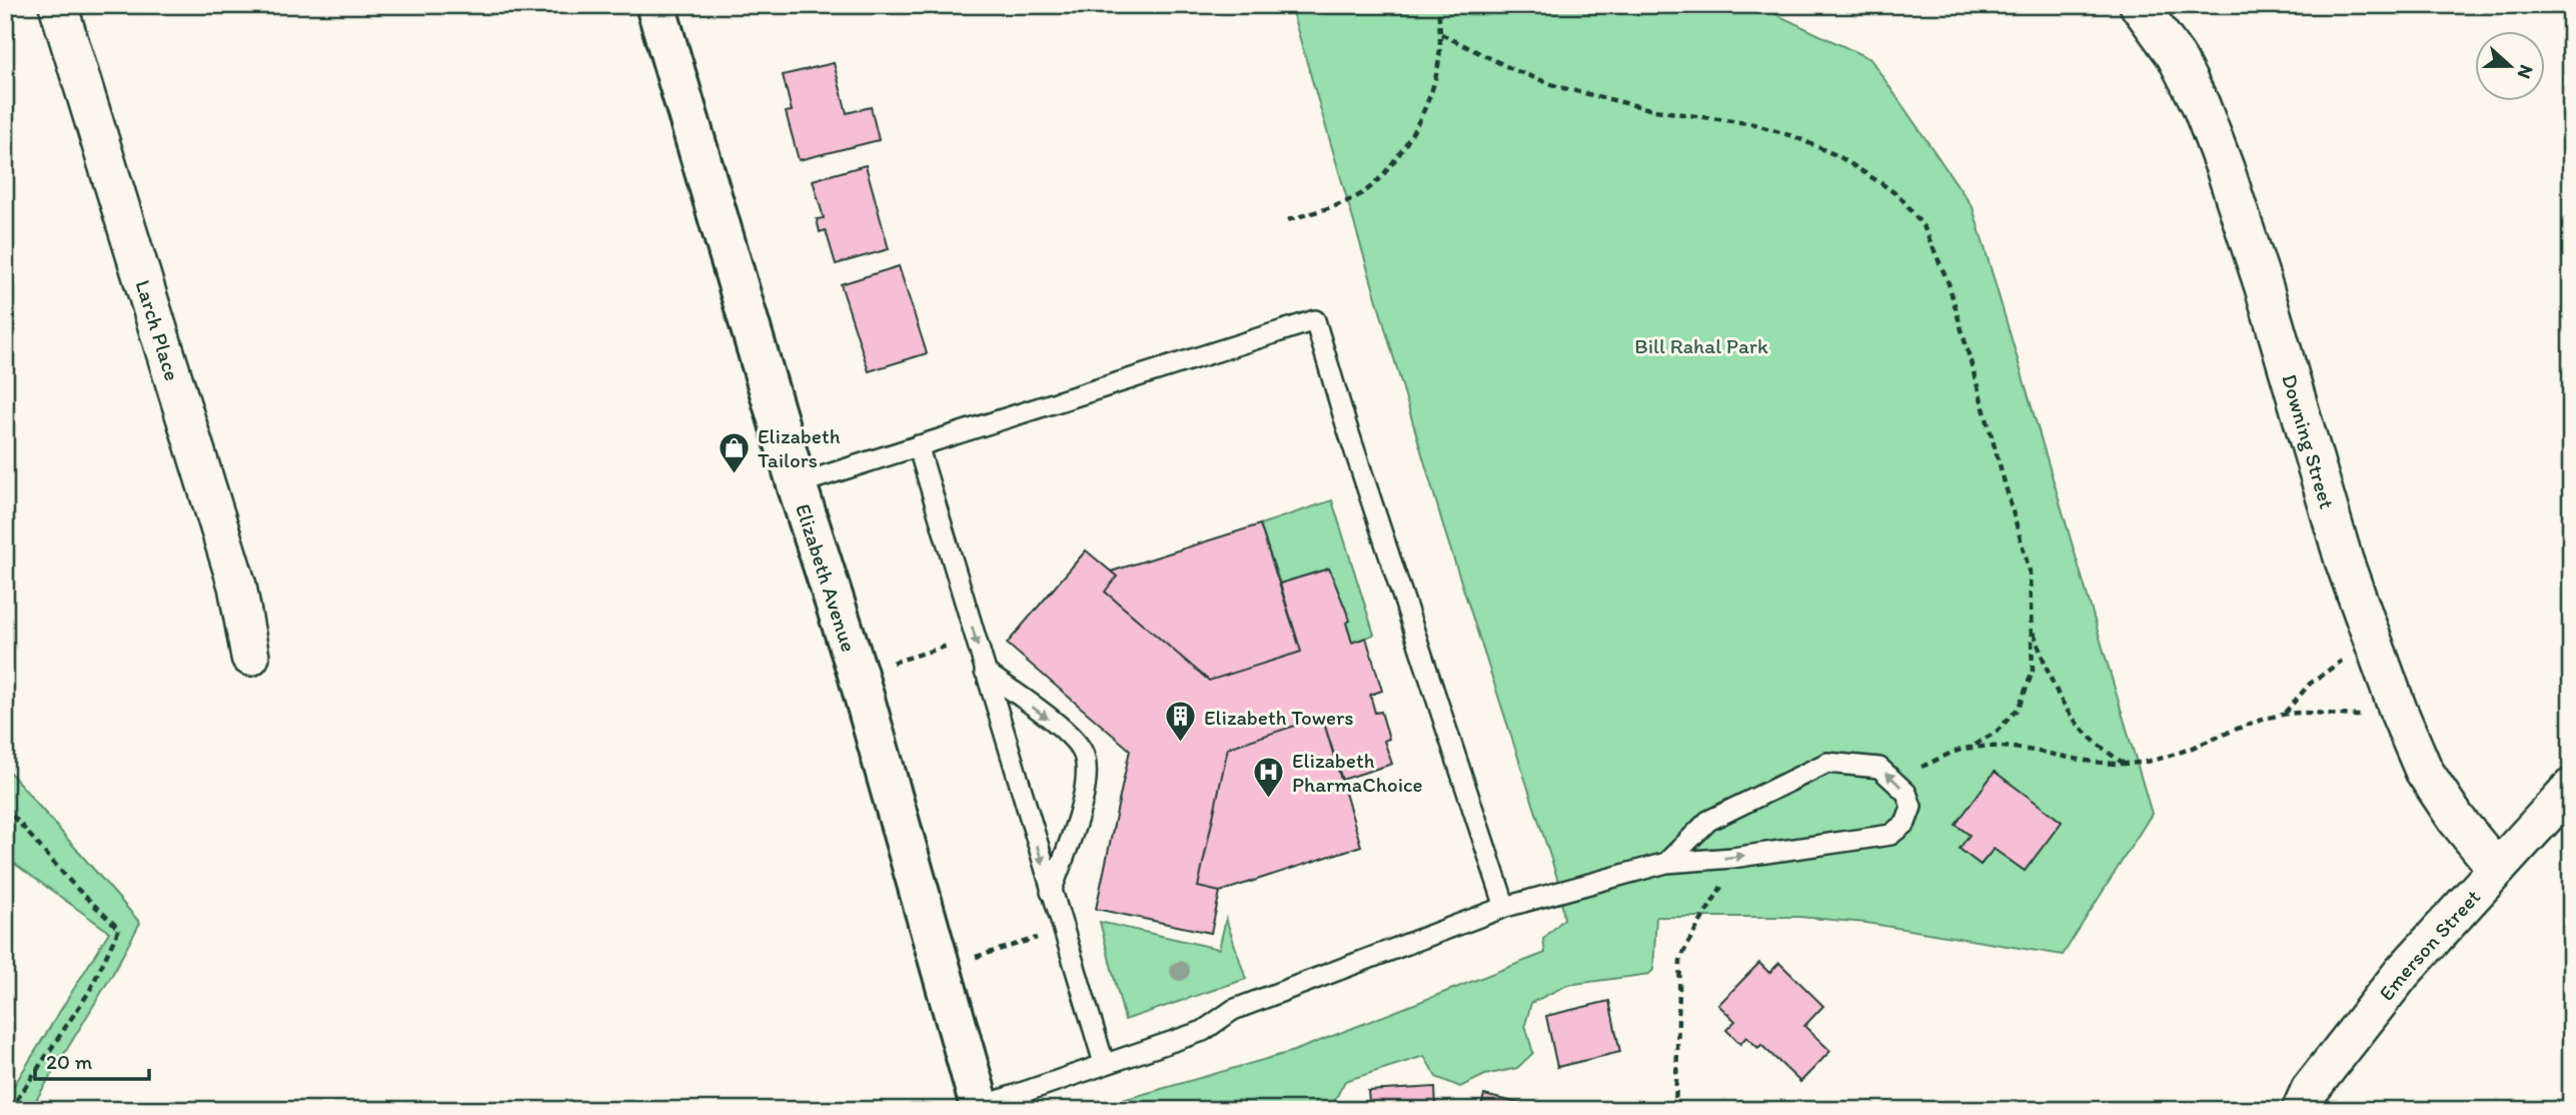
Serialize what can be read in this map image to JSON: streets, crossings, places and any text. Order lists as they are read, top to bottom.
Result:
{
  "streets": {
    "main road": ["Elizabeth Avenue"],
    "street": ["Larch Place", "Downing Street", "Emerson Street"]
  },
  "crossings": [
    ["Downing Street", "Emerson Street"]
  ],
  "parks": ["Bill Rahal Park"],
  "places": {
    "shop": ["Elizabeth Tailors"],
    "building": ["Elizabeth Towers"],
    "hospital": ["Elizabeth PharmaChoice"]
  },
  "scale_bar": "20 m",
  "north": "right"
}
